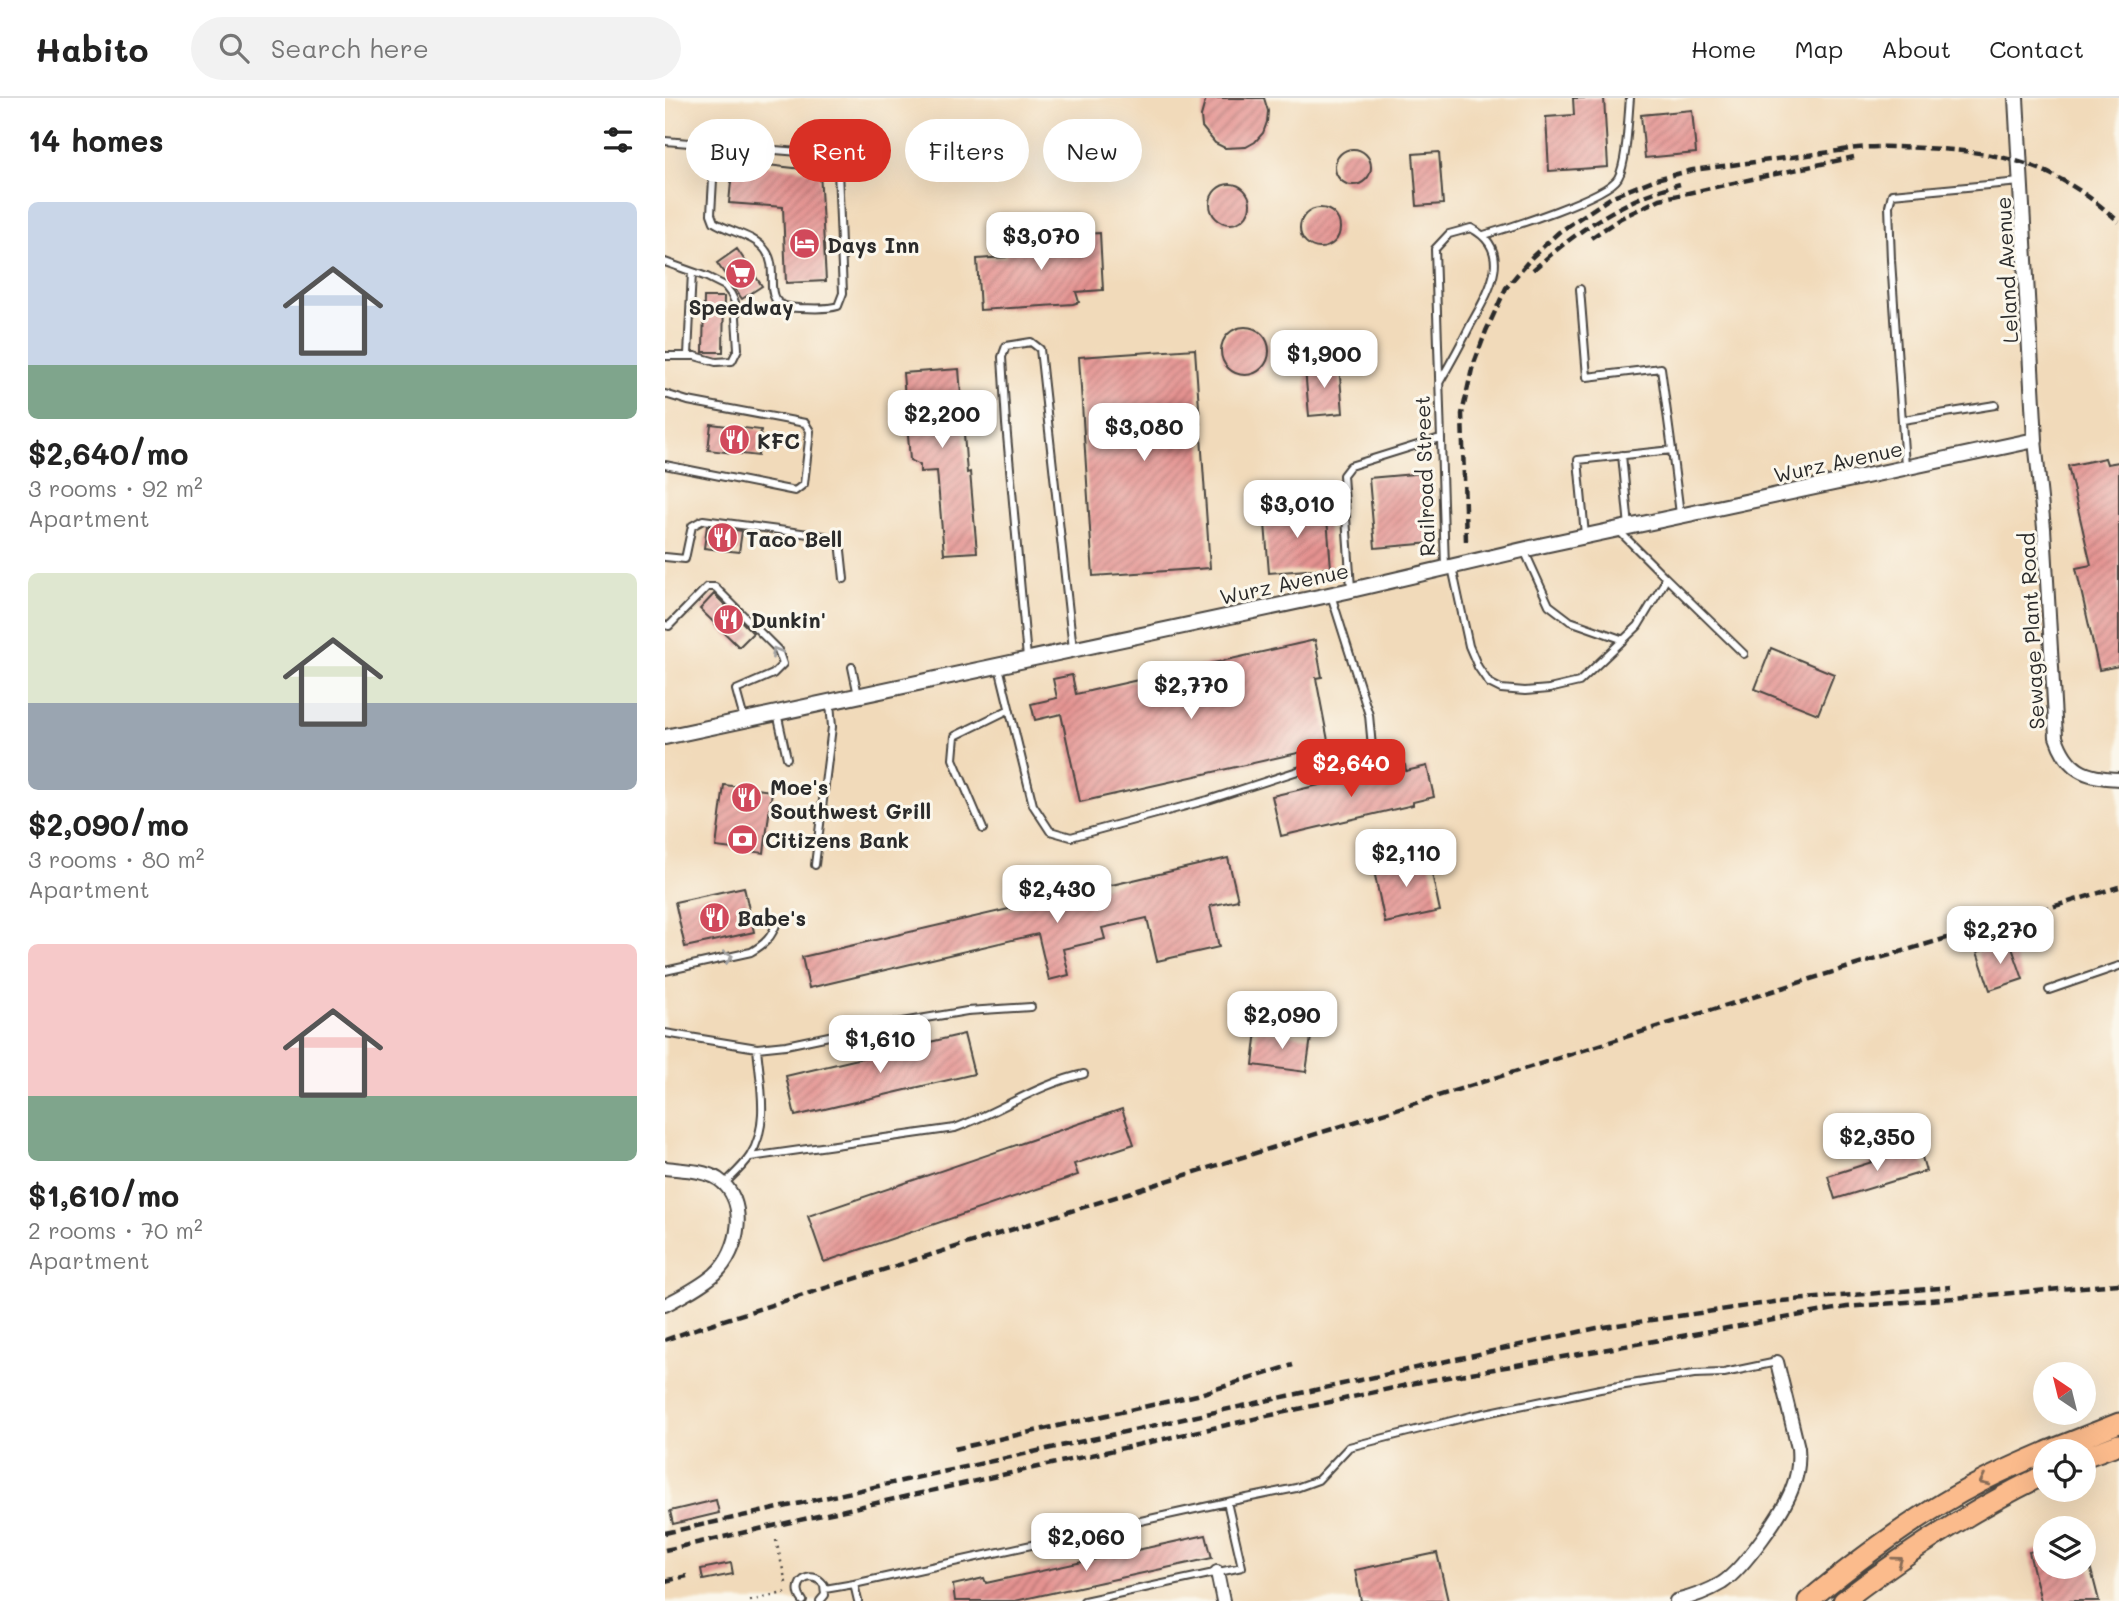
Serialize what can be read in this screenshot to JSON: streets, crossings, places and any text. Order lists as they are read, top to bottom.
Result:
{
  "streets": {
    "street": ["Leland Avenue", "Wurz Avenue", "Sewage Plant Road"],
    "lane": ["Railroad Street"]
  },
  "crossings": [
    ["Leland Avenue", "Wurz Avenue"],
    ["Leland Avenue", "Sewage Plant Road"],
    ["Wurz Avenue", "Railroad Street"],
    ["Wurz Avenue", "Sewage Plant Road"]
  ],
  "places": {
    "hotel": ["Days Inn"],
    "supermarket": ["Speedway"],
    "restaurant": [
      "KFC",
      "Taco Bell",
      "Dunkin'",
      "Moe's Southwest Grill",
      "Babe's"
    ],
    "bank": ["Citizens Bank"]
  },
  "north": "top left",
  "page": {
    "header": "Habito",
    "search": "Search here",
    "nav": [
      "Home",
      "Map",
      "About",
      "Contact"
    ],
    "heading": "14 homes",
    "chip": [
      "Buy",
      "Rent",
      "Filters",
      "New"
    ],
    "list": [
      {
        "name": "$2,640/mo",
        "note": "3 rooms · 92 m² · Apartment"
      },
      {
        "name": "$2,090/mo",
        "note": "3 rooms · 80 m² · Apartment"
      },
      {
        "name": "$1,610/mo",
        "note": "2 rooms · 70 m² · Apartment"
      }
    ],
    "price": [
      "$3,070",
      "$1,900",
      "$2,200",
      "$3,080",
      "$3,010",
      "$2,770",
      "$2,640",
      "$2,110",
      "$2,430",
      "$2,270",
      "$2,090",
      "$1,610",
      "$2,350",
      "$2,060"
    ]
  }
}
